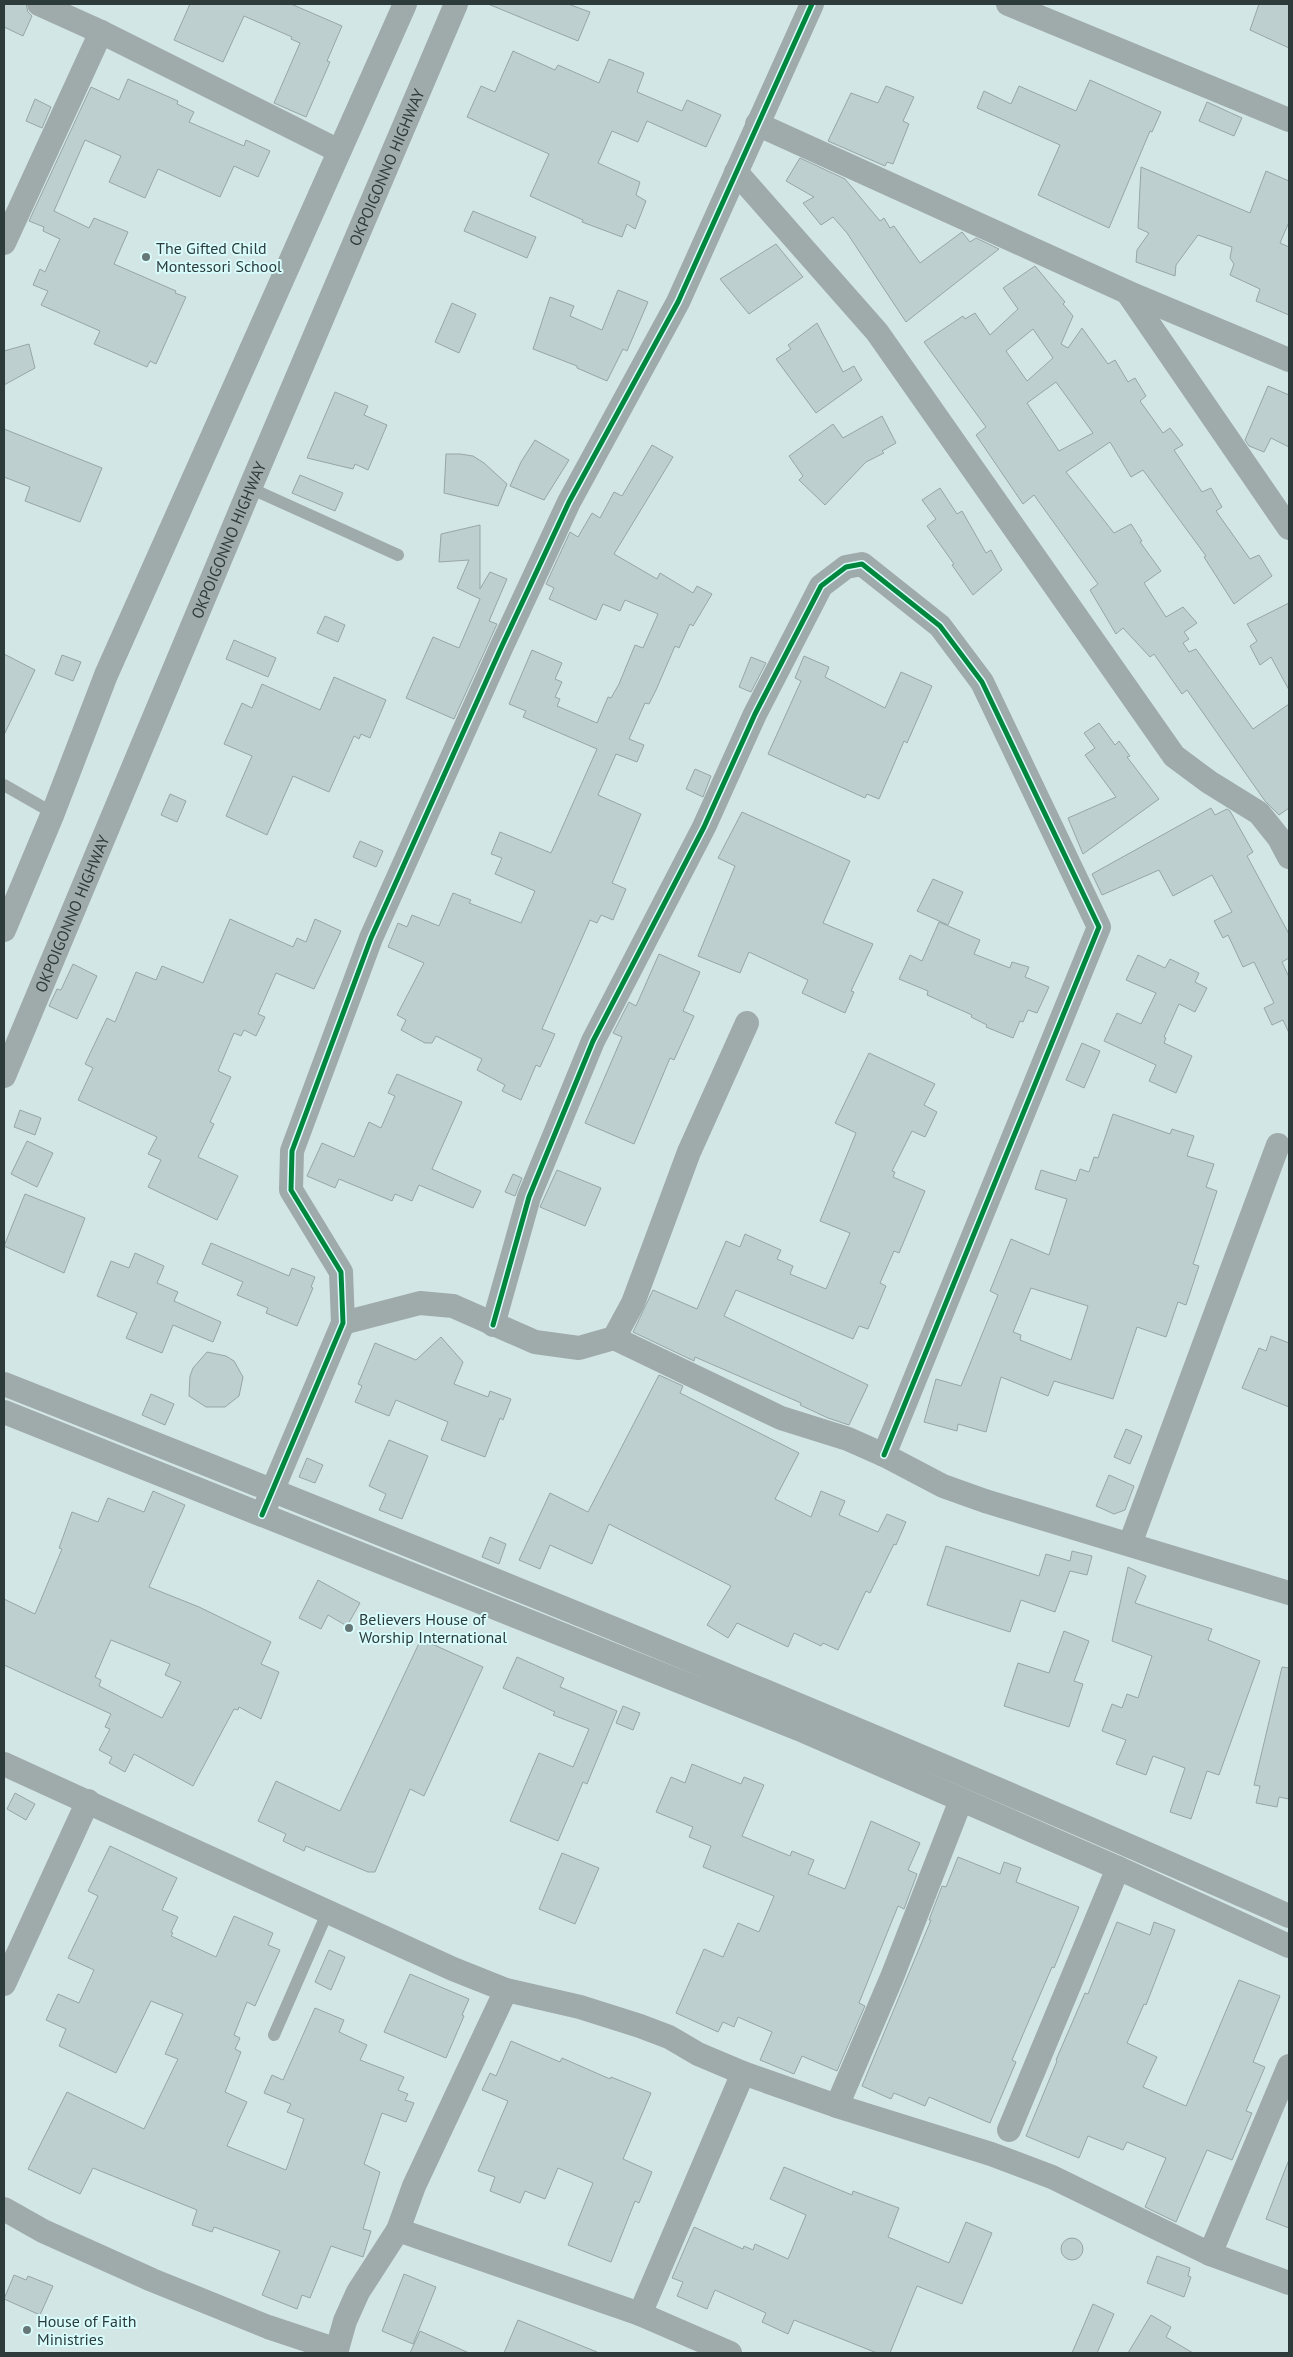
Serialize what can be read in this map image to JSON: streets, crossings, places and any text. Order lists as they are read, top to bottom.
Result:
{
  "streets": {
    "street": ["OKPOIGONNO HIGHWAY"]
  },
  "places": ["The Gifted Child Montessori School", "Believers House of Worship International", "House of Faith Ministries"]
}
